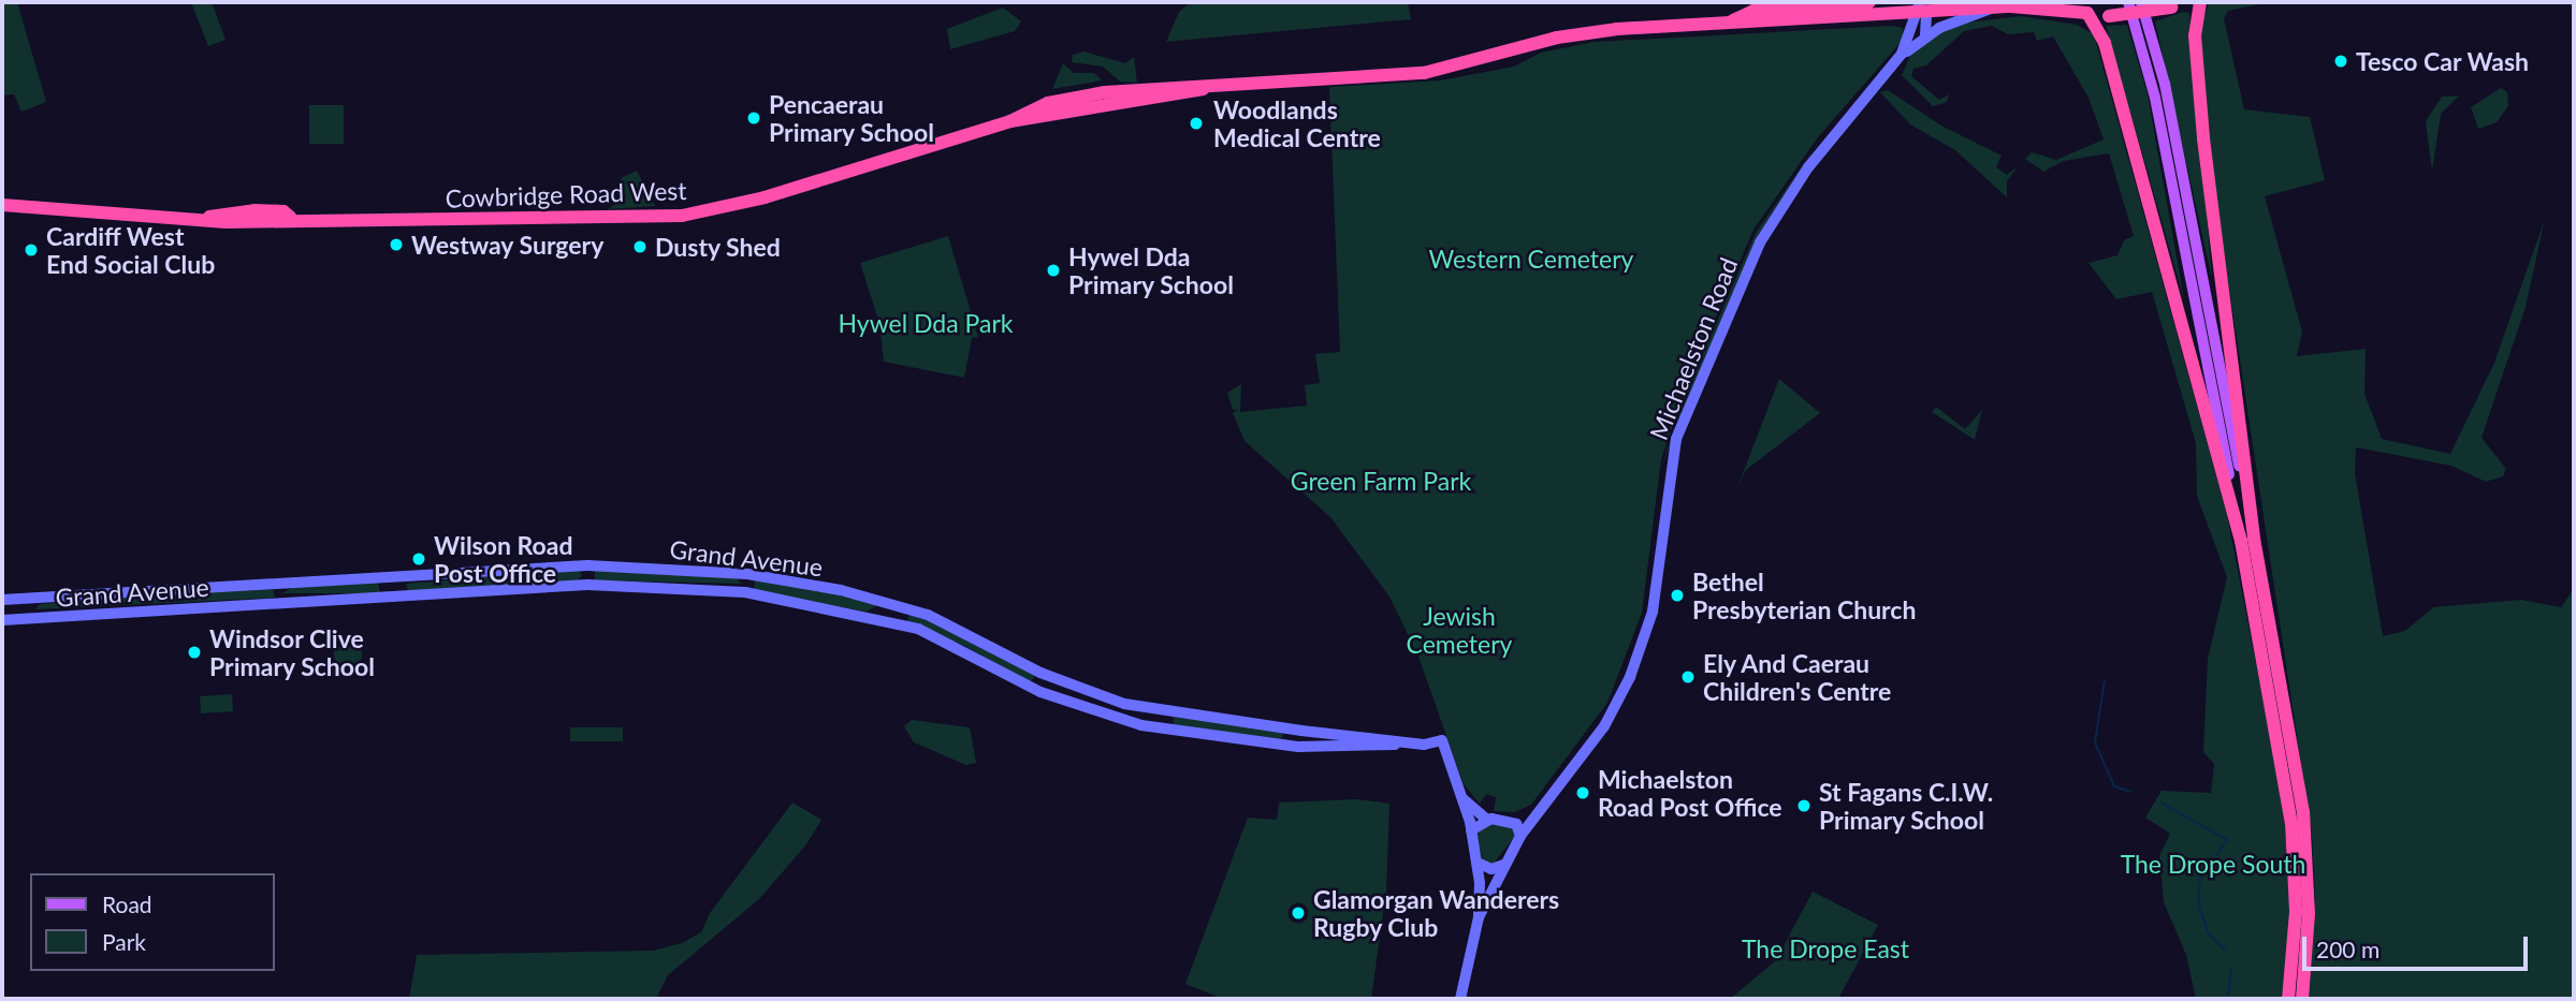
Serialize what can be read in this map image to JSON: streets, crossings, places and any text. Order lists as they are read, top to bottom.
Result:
{
  "streets": {
    "highway": ["Cowbridge Road West"],
    "street": ["Michaelston Road", "Grand Avenue"]
  },
  "crossings": [
    ["Cowbridge Road West", "Michaelston Road"]
  ],
  "parks": [
    "Western Cemetery",
    "Hywel Dda Park",
    "Green Farm Park",
    "Jewish Cemetery",
    "The Drope South",
    "The Drope East"
  ],
  "places": [
    "Tesco Car Wash",
    "Pencaerau Primary School",
    "Woodlands Medical Centre",
    "Westway Surgery",
    "Dusty Shed",
    "Cardiff West End Social Club",
    "Hywel Dda Primary School",
    "Wilson Road Post Office",
    "Bethel Presbyterian Church",
    "Windsor Clive Primary School",
    "Ely And Caerau Children's Centre",
    "Michaelston Road Post Office",
    "St Fagans C.I.W. Primary School",
    "Glamorgan Wanderers Rugby Club"
  ],
  "legend": ["Road", "Park"],
  "scale_bar": "200 m"
}
